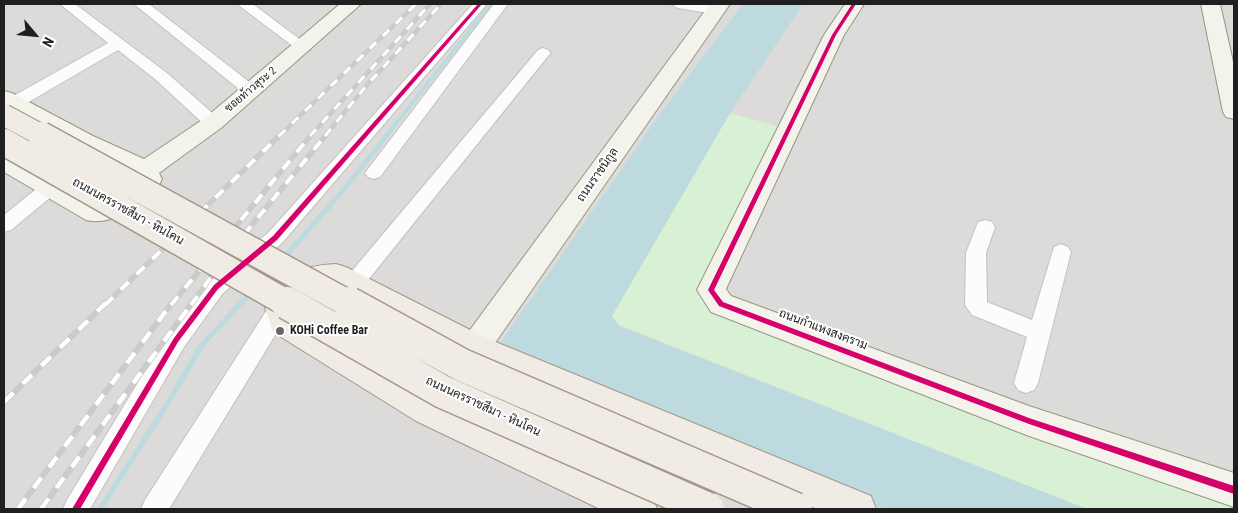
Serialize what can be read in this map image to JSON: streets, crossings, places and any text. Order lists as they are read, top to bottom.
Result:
{
  "streets": {
    "main road": ["ถนนนครราชสีมา - หินโคน"],
    "street": ["ซอยท้าวสุระ 2", "ถนนราชนิกูล", "ถนนกำแหงสงคราม"]
  },
  "places": ["KOHi Coffee Bar"],
  "north": "bottom right"
}
